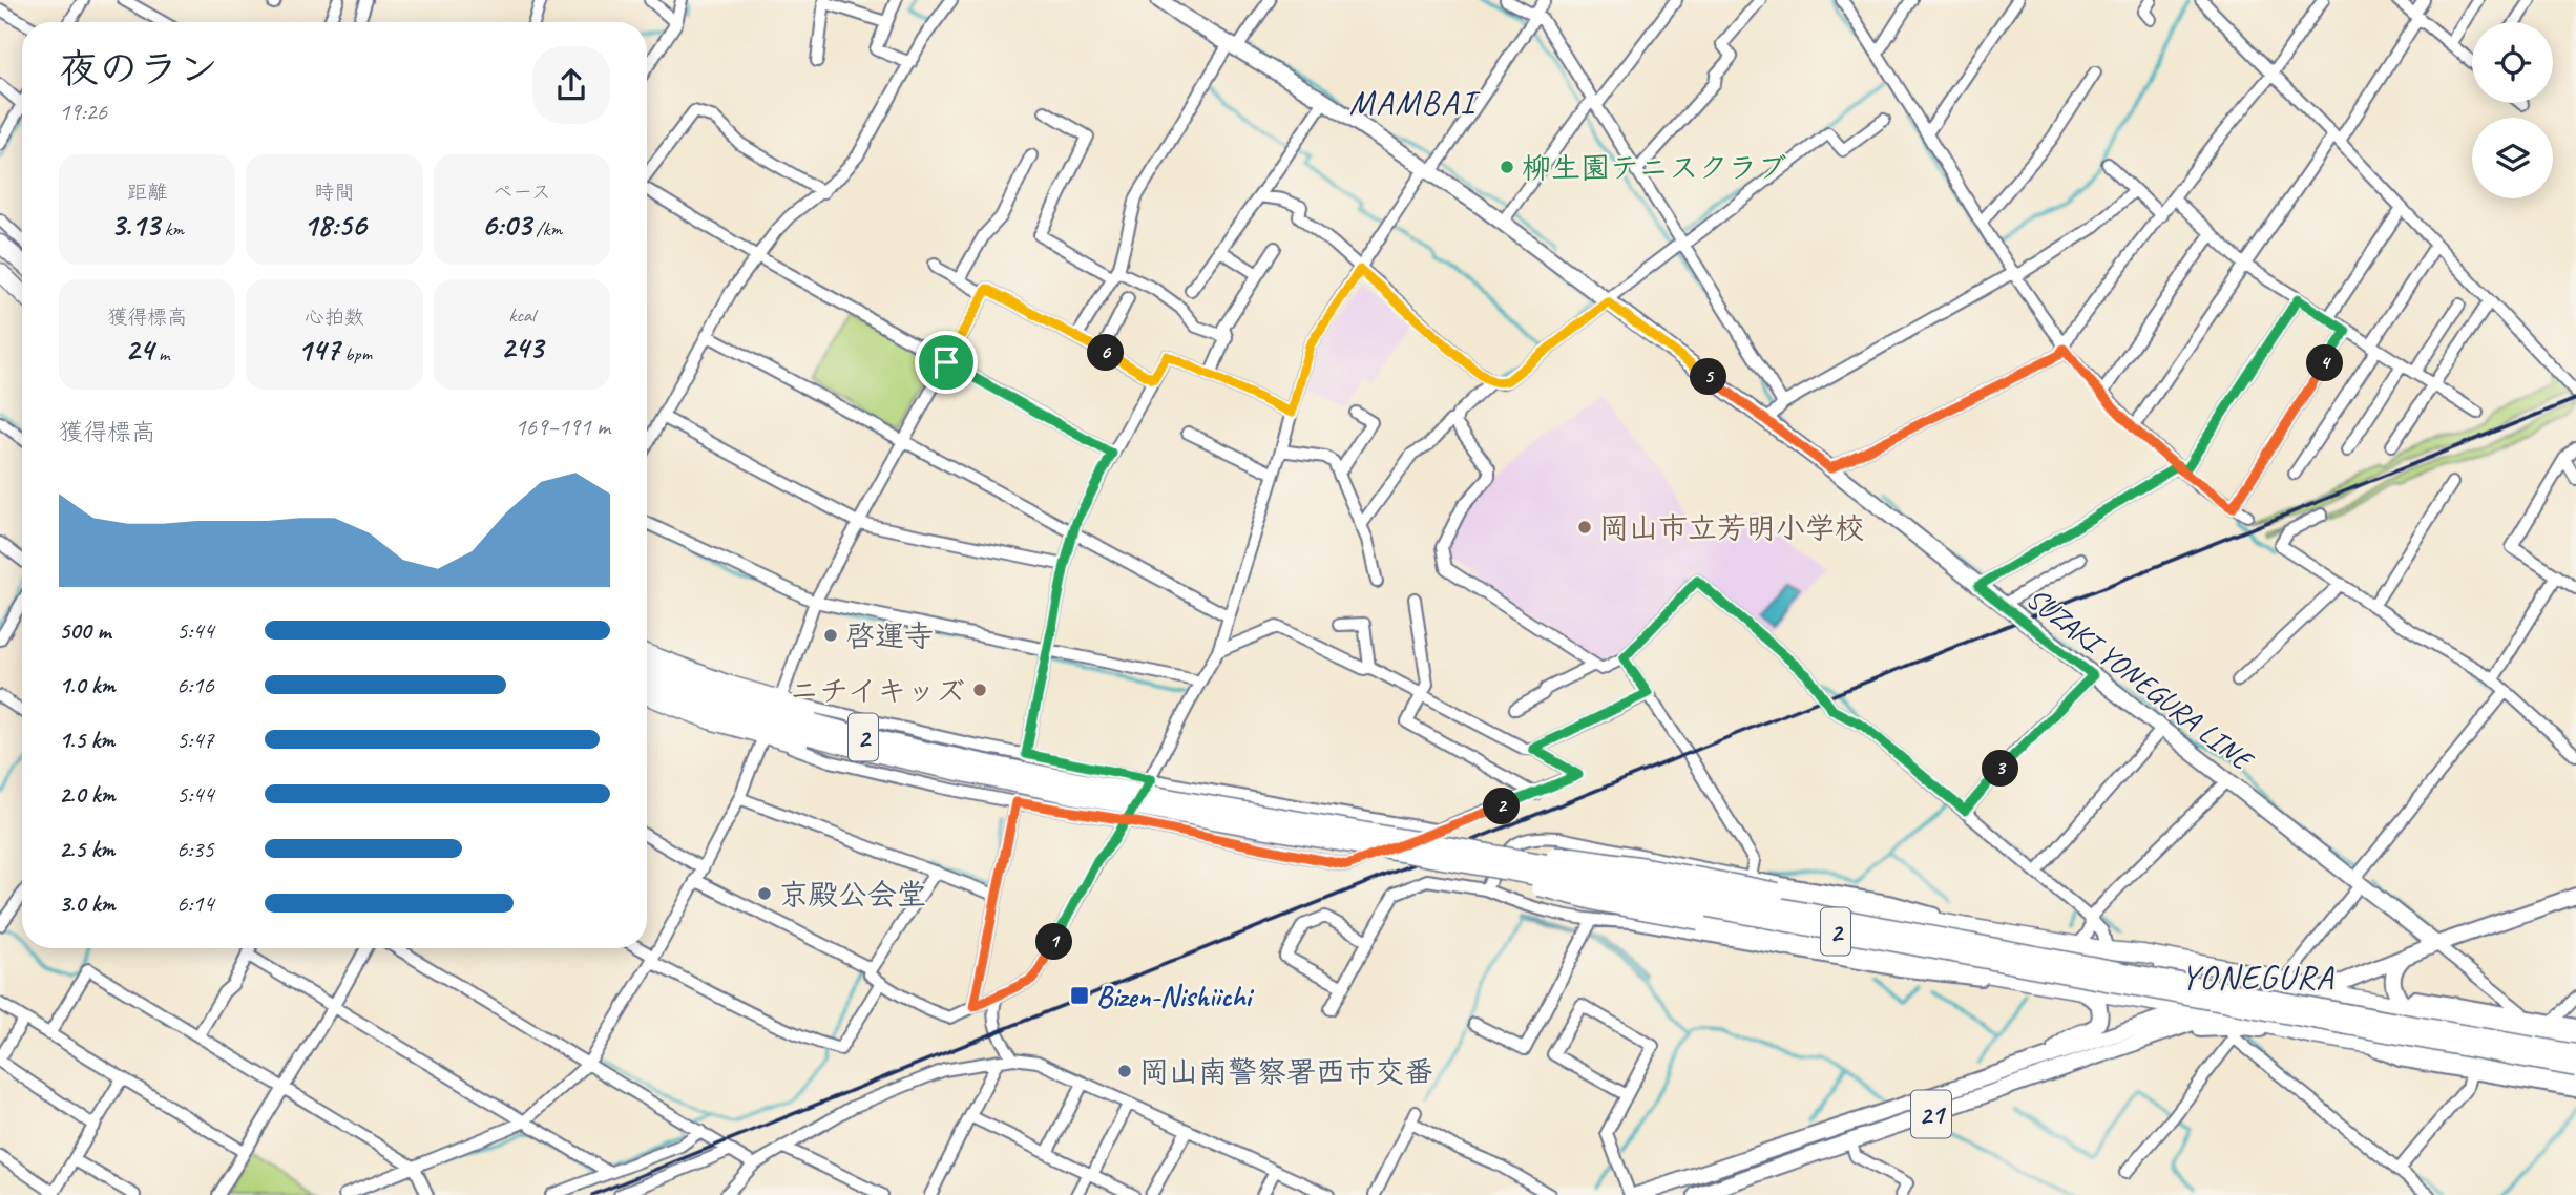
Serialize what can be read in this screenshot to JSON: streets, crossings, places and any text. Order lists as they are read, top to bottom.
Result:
{
  "streets": {
    "highway": ["2"],
    "main road": ["SUZAKI YONEGURA LINE", "21"]
  },
  "crossings": [
    ["SUZAKI YONEGURA LINE", "21"]
  ],
  "districts": ["MAMBAI", "YONEGURA"],
  "places": {
    "other": [
      "柳生園テニスクラブ",
      "岡山市立芳明小学校",
      "啓運寺",
      "ニチイキッズ",
      "京殿公会堂",
      "岡山南警察署西市交番"
    ],
    "transit": ["Bizen-Nishiichi"]
  },
  "page": {
    "heading": ["夜のラン", "19:26"],
    "stats": [
      ["距離", "3.13 km"],
      ["時間", "18:56"],
      ["ペース", "6:03 /km"],
      ["獲得標高", "24 m"],
      ["心拍数", "147 bpm"],
      ["kcal", "243"]
    ],
    "pins": [
      "6",
      "4",
      "5",
      "3",
      "2",
      "1"
    ],
    "chart": ["獲得標高", "169–191 m"],
    "list": [
      {
        "name": "500 m",
        "note": "5:44"
      },
      {
        "name": "1.0 km",
        "note": "6:16"
      },
      {
        "name": "1.5 km",
        "note": "5:47"
      },
      {
        "name": "2.0 km",
        "note": "5:44"
      },
      {
        "name": "2.5 km",
        "note": "6:35"
      },
      {
        "name": "3.0 km",
        "note": "6:14"
      }
    ]
  }
}
